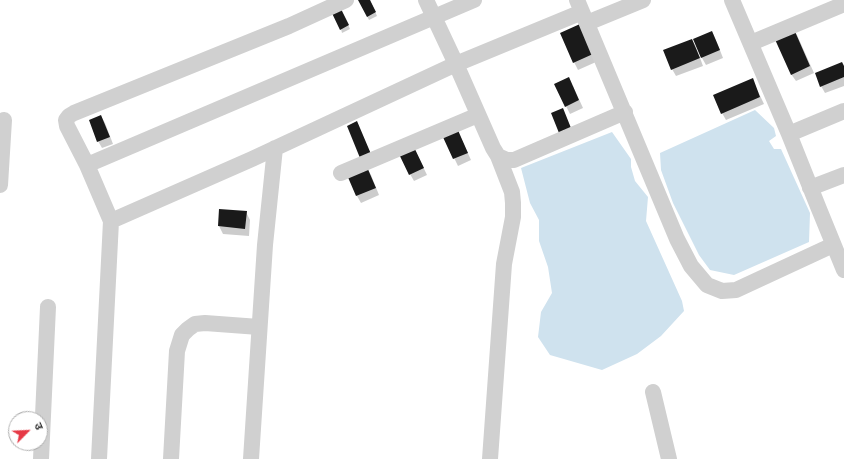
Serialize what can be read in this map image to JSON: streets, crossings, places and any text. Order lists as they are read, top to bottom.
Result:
{
  "north": "top right"
}
